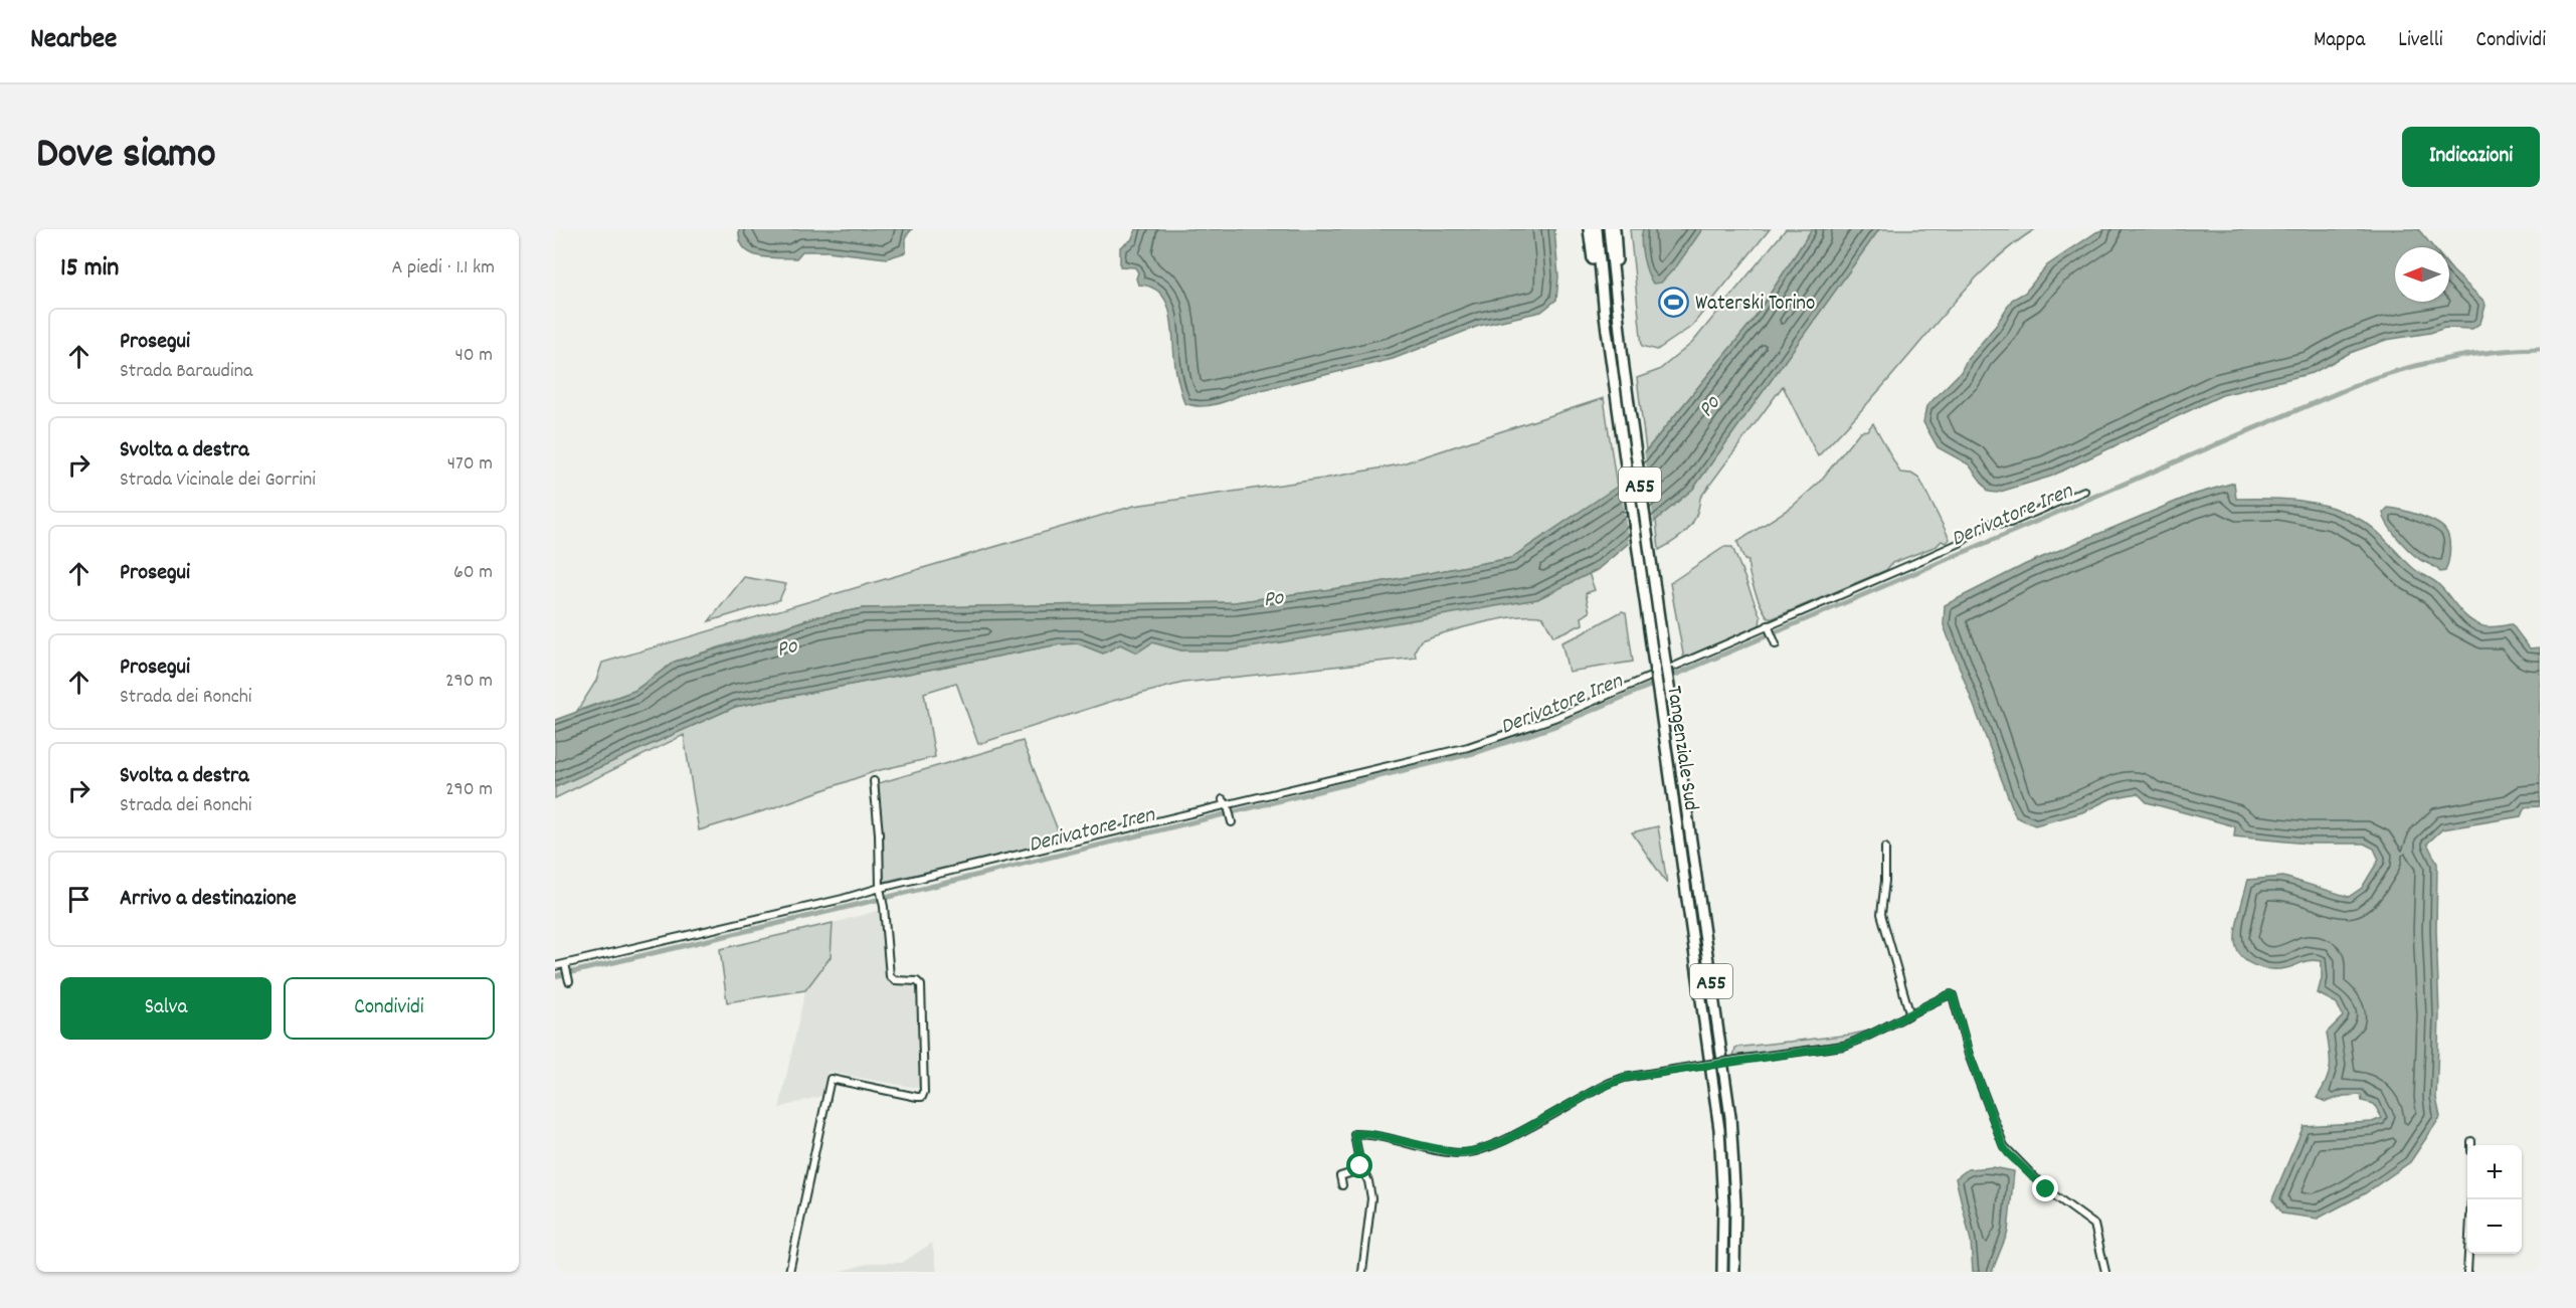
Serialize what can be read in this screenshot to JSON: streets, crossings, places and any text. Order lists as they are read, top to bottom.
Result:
{
  "streets": {
    "highway": ["A55", "Tangenziale Sud"]
  },
  "water": ["Po", "Derivatore Iren"],
  "places": {
    "sports": ["Waterski Torino"]
  },
  "north": "left",
  "page": {
    "header": "Nearbee",
    "nav": ["Mappa", "Livelli", "Condividi"],
    "title": "Dove siamo",
    "buttons": [
      "Indicazioni",
      ["Salva", "Condividi"]
    ],
    "heading": ["15 min", "A piedi · 1.1 km"],
    "list": [
      ["Prosegui", "Strada Baraudina", "40 m"],
      ["Svolta a destra", "Strada Vicinale dei Gorrini", "470 m"],
      ["Prosegui", "60 m"],
      ["Prosegui", "Strada dei Ronchi", "290 m"],
      ["Svolta a destra", "Strada dei Ronchi", "290 m"],
      "Arrivo a destinazione"
    ],
    "map_buttons": ["+", "−"]
  }
}
